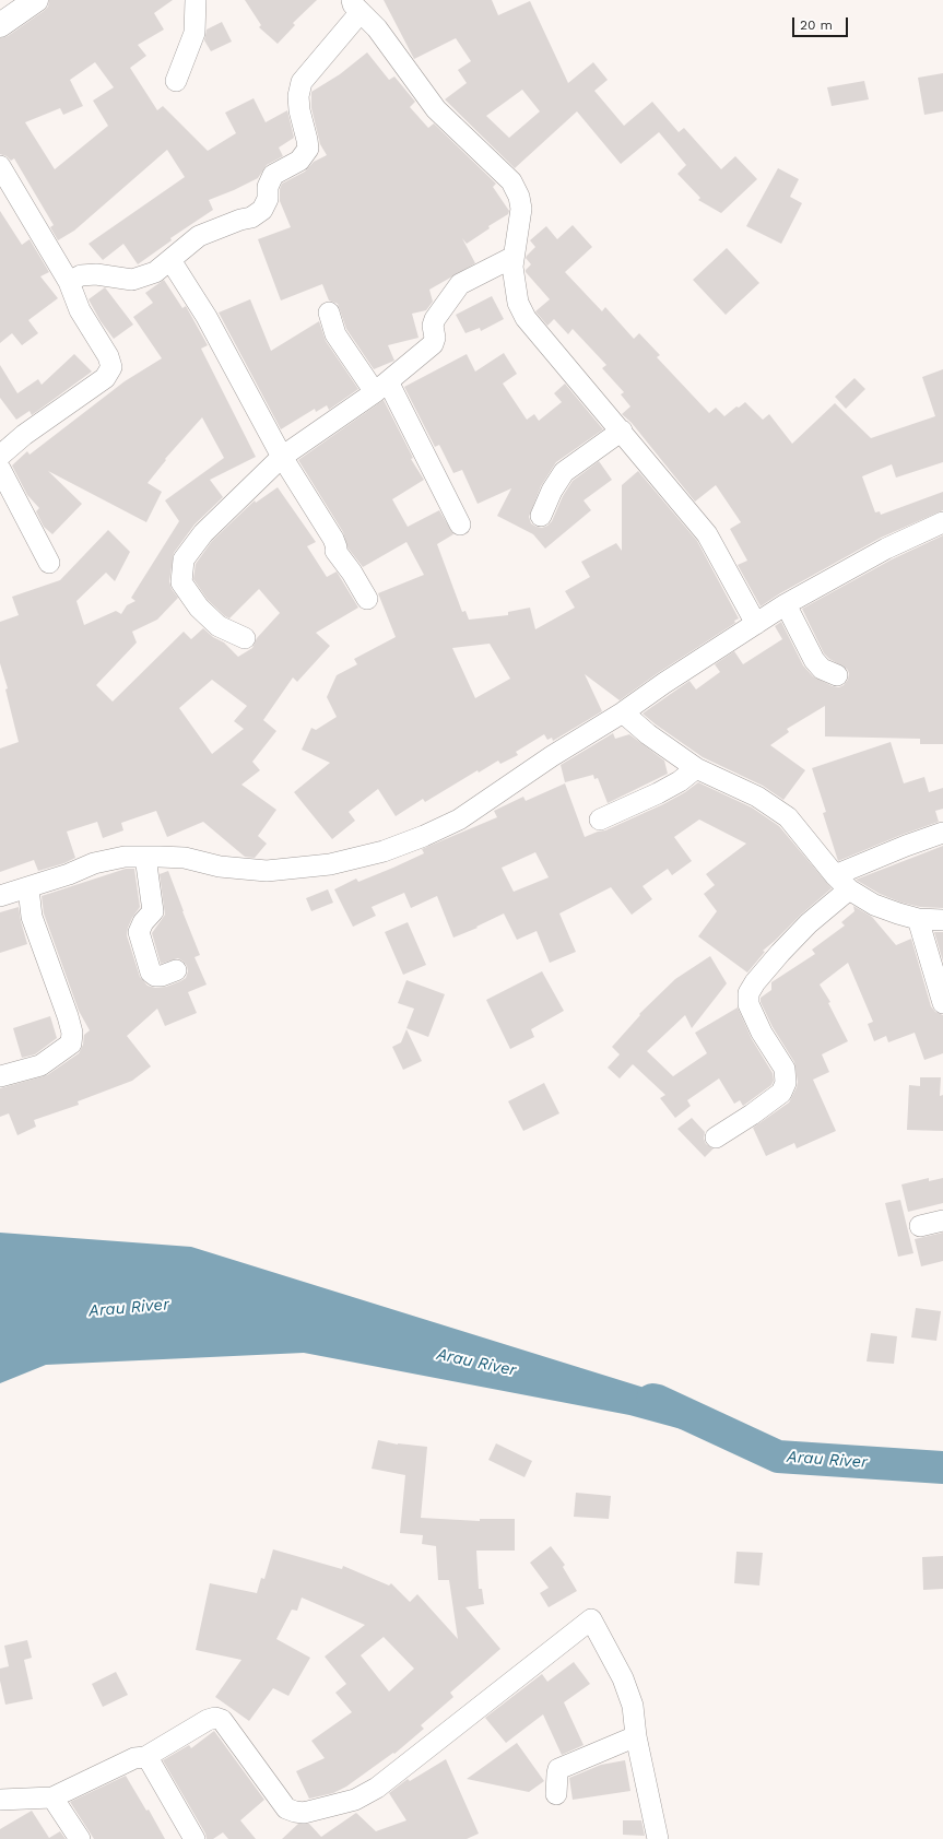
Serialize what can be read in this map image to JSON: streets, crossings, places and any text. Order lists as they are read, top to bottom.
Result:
{
  "water": ["Arau River"],
  "scale_bar": "20 m"
}
